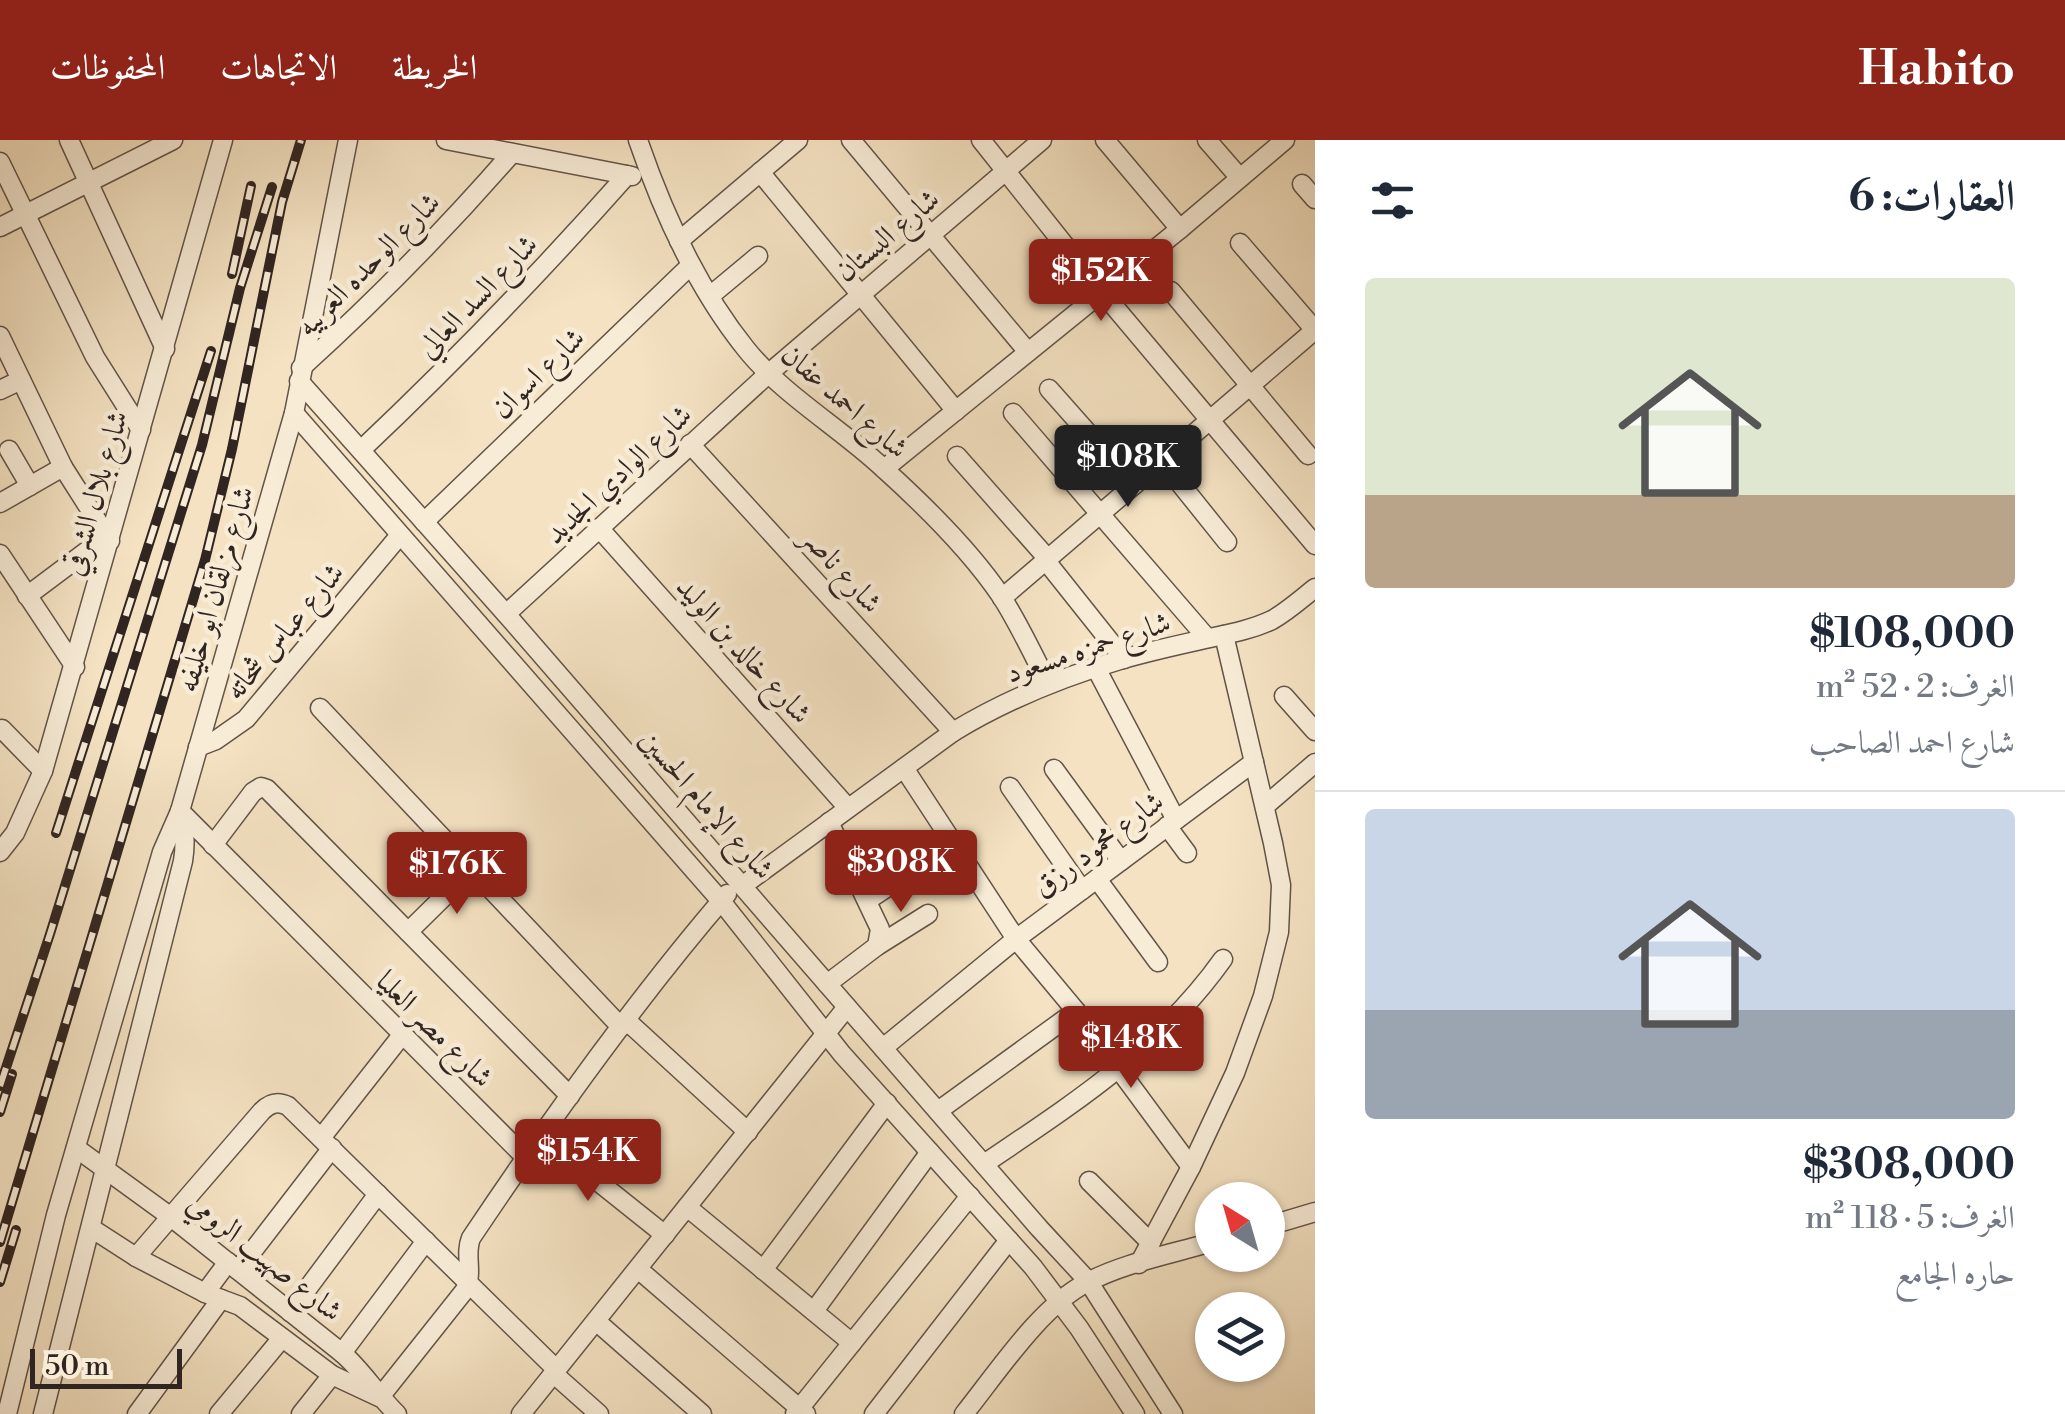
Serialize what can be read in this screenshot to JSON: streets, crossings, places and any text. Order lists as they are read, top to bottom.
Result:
{
  "streets": {
    "street": [
      "شارع البستان",
      "شارع الوحده العربيه",
      "شارع السد العالي",
      "شارع اسوان",
      "شارع احمد عفان",
      "شارع الوادي الجديد",
      "شارع بلال الشرقي",
      "شارع ناصر",
      "شارع مزلقان ابو خليفه",
      "شارع عباس شحاته",
      "شارع حمزه مسعود",
      "شارع خالد بن الوليد",
      "شارع الإمام الحسين",
      "شارع محمود رزق",
      "شارع مصر العليا",
      "شارع صهيب الرومي"
    ]
  },
  "crossings": [
    ["شارع البستان", "شارع احمد عفان"],
    ["شارع البستان", "شارع الوادي الجديد"],
    ["شارع الوحده العربيه", "شارع مزلقان ابو خليفه"],
    ["شارع الوحده العربيه", "شارع الإمام الحسين"],
    ["شارع السد العالي", "شارع الإمام الحسين"],
    ["شارع اسوان", "شارع احمد عفان"],
    ["شارع اسوان", "شارع الإمام الحسين"],
    ["شارع احمد عفان", "شارع الوادي الجديد"],
    ["شارع احمد عفان", "شارع حمزه مسعود"],
    ["شارع الوادي الجديد", "شارع ناصر"],
    ["شارع الوادي الجديد", "شارع خالد بن الوليد"],
    ["شارع الوادي الجديد", "شارع الإمام الحسين"],
    ["شارع ناصر", "شارع حمزه مسعود"],
    ["شارع مزلقان ابو خليفه", "شارع عباس شحاته"],
    ["شارع مزلقان ابو خليفه", "شارع الإمام الحسين"],
    ["شارع مزلقان ابو خليفه", "شارع مصر العليا"],
    ["شارع مزلقان ابو خليفه", "شارع صهيب الرومي"],
    ["شارع عباس شحاته", "شارع الإمام الحسين"],
    ["شارع حمزه مسعود", "شارع خالد بن الوليد"],
    ["شارع حمزه مسعود", "شارع الإمام الحسين"],
    ["شارع حمزه مسعود", "شارع مصر العليا"],
    ["شارع الإمام الحسين", "شارع محمود رزق"]
  ],
  "scale_bar": "50 m",
  "north": "top left",
  "page": {
    "header": "Habito",
    "nav": ["الخريطة", "الاتجاهات", "المحفوظات"],
    "heading": "العقارات: 6",
    "price": [
      "$152K",
      "$108K",
      "$308K",
      "$176K",
      "$148K",
      "$154K"
    ],
    "list": [
      {
        "name": "$108,000",
        "note": "الغرف: 2 · 52 m² · شارع احمد الصاحب"
      },
      {
        "name": "$308,000",
        "note": "الغرف: 5 · 118 m² · حاره الجامع"
      }
    ],
    "scale": "50 m"
  }
}
